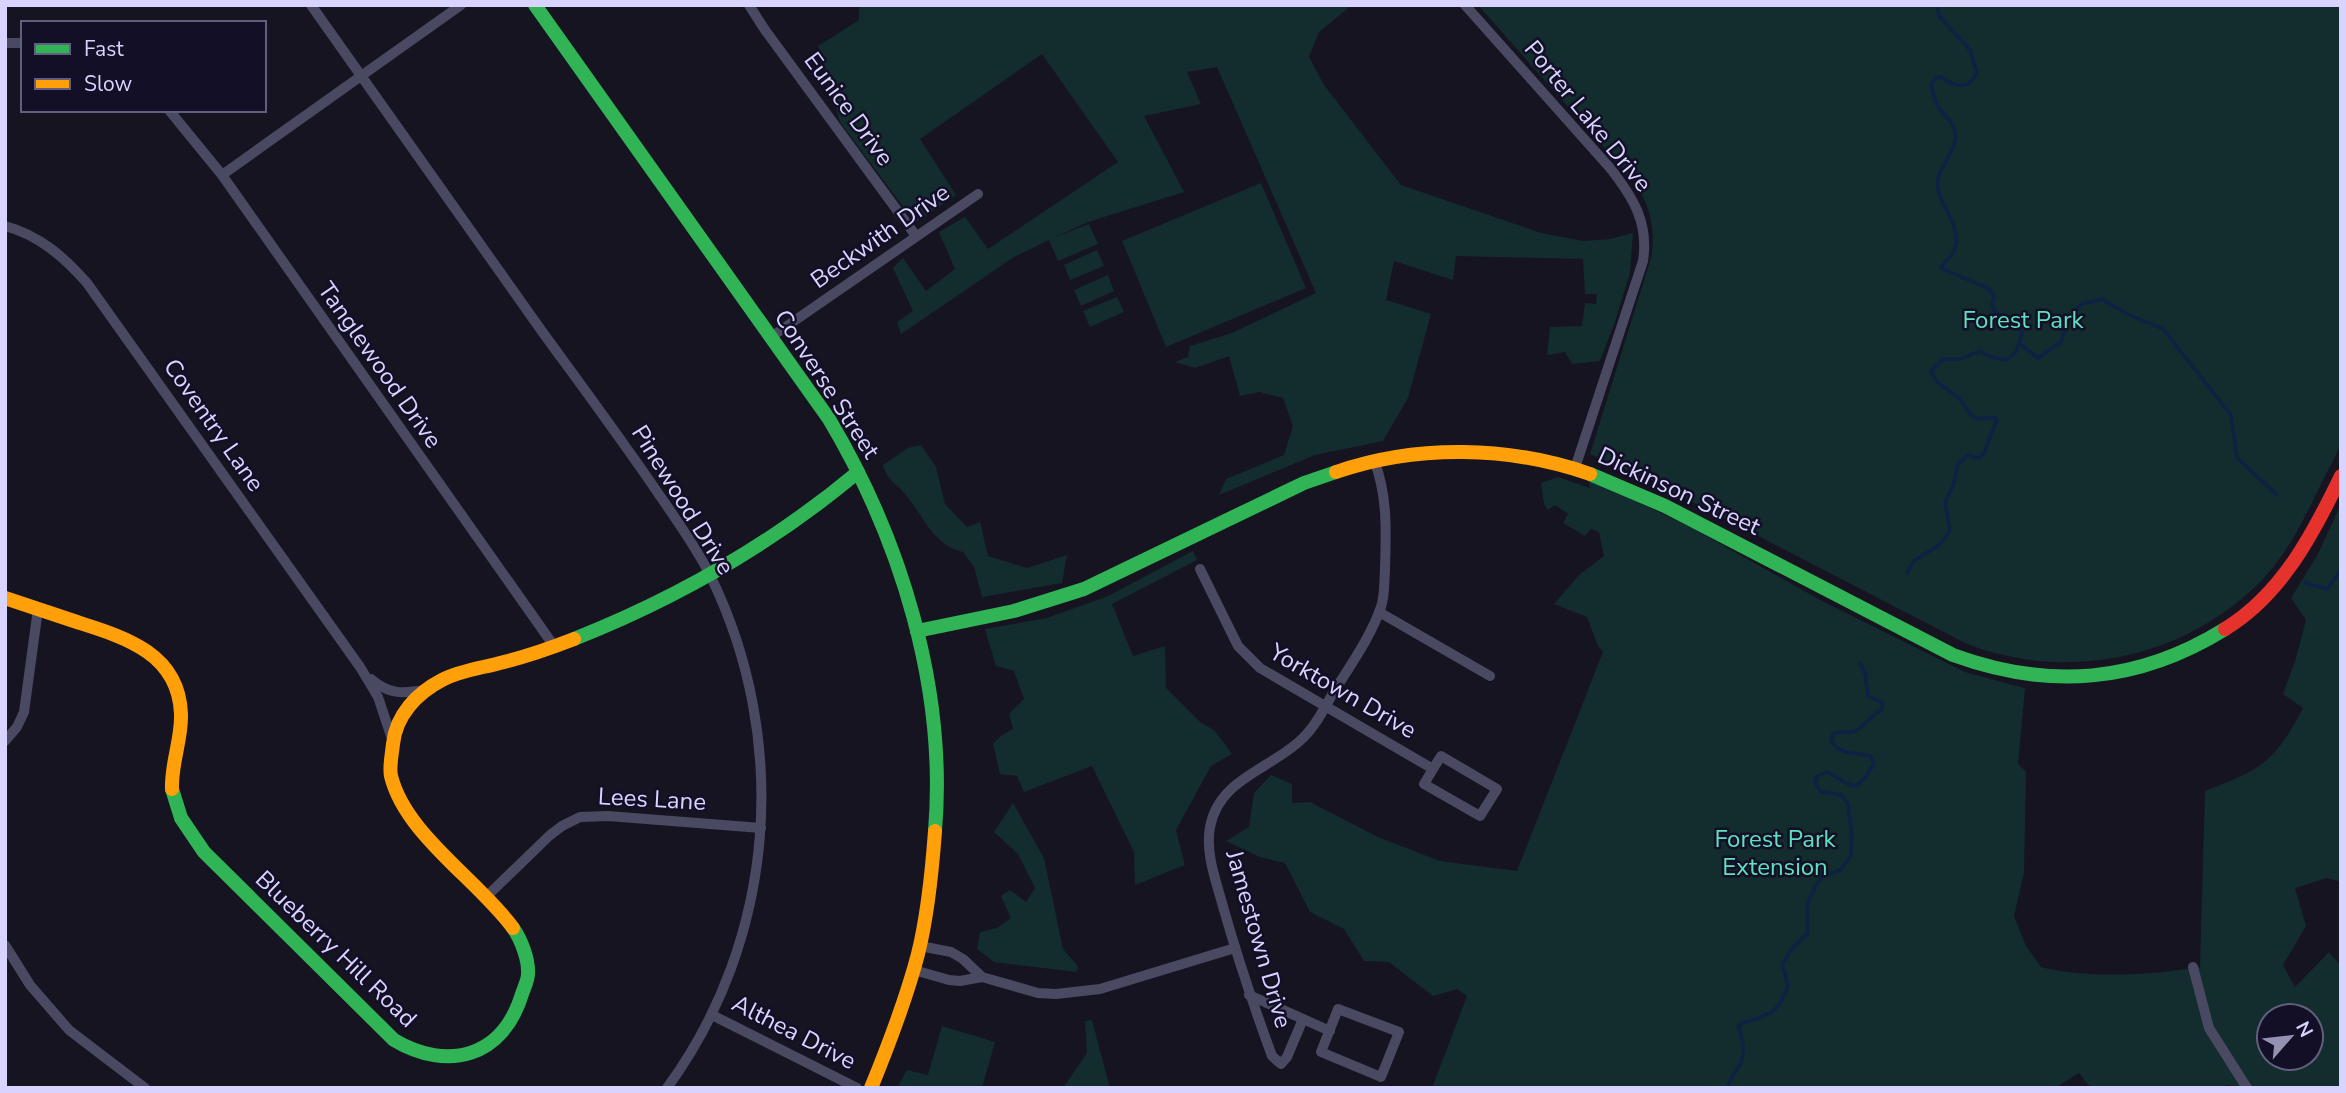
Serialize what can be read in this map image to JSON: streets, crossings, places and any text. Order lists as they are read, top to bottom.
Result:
{
  "streets": {
    "main road": ["Converse Street", "Dickinson Street", "Blueberry Hill Road"],
    "street": [
      "Eunice Drive",
      "Porter Lake Drive",
      "Beckwith Drive",
      "Tanglewood Drive",
      "Coventry Lane",
      "Pinewood Drive",
      "Yorktown Drive",
      "Lees Lane",
      "Jamestown Drive",
      "Althea Drive"
    ]
  },
  "crossings": [
    ["Eunice Drive", "Beckwith Drive"],
    ["Porter Lake Drive", "Dickinson Street"],
    ["Beckwith Drive", "Converse Street"],
    ["Tanglewood Drive", "Blueberry Hill Road"],
    ["Converse Street", "Dickinson Street"],
    ["Converse Street", "Blueberry Hill Road"],
    ["Coventry Lane", "Blueberry Hill Road"],
    ["Dickinson Street", "Jamestown Drive"],
    ["Pinewood Drive", "Lees Lane"],
    ["Pinewood Drive", "Blueberry Hill Road"],
    ["Pinewood Drive", "Althea Drive"],
    ["Yorktown Drive", "Jamestown Drive"],
    ["Lees Lane", "Blueberry Hill Road"]
  ],
  "parks": ["Forest Park", "Forest Park Extension"],
  "legend": ["Fast", "Slow"],
  "north": "top right"
}
